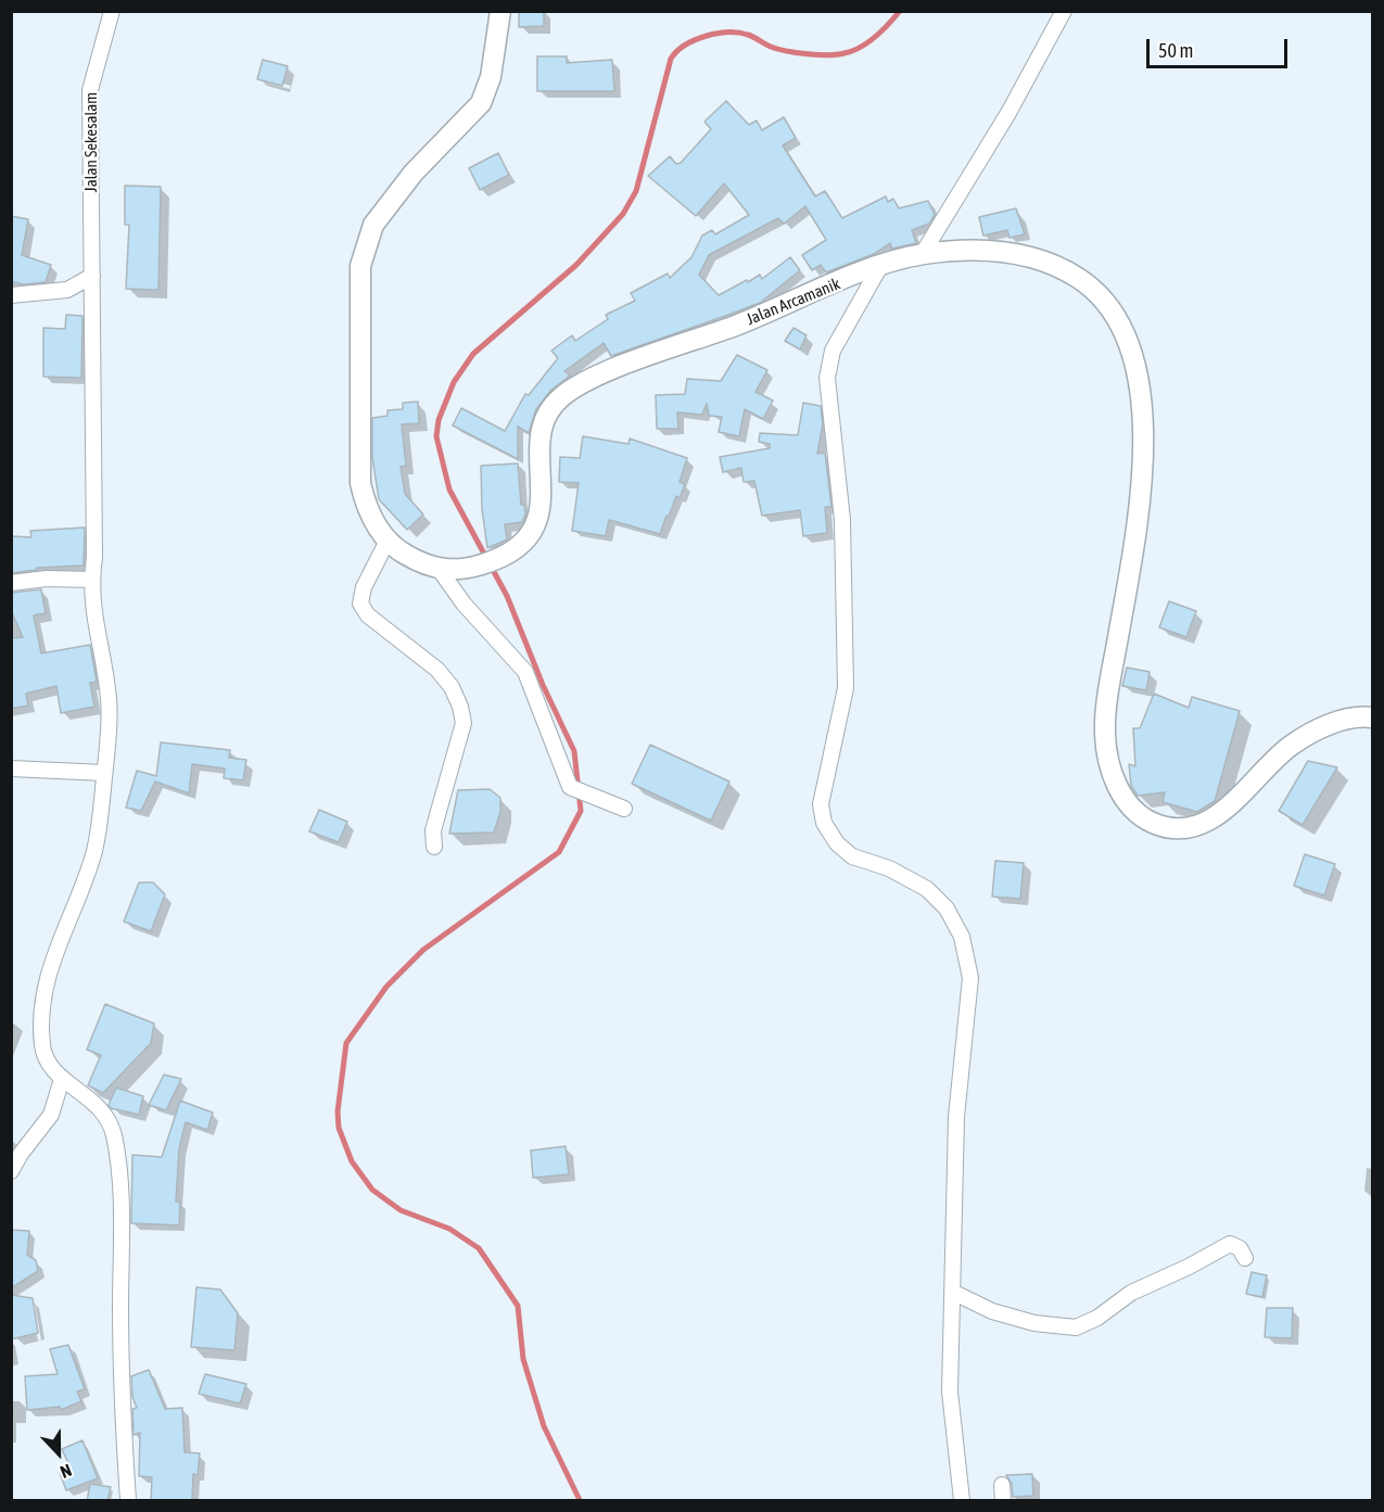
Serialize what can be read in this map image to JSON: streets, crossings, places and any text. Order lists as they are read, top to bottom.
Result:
{
  "streets": {
    "street": ["Jalan Sekesalam", "Jalan Arcamanik"]
  },
  "scale_bar": "50 m",
  "north": "bottom"
}
